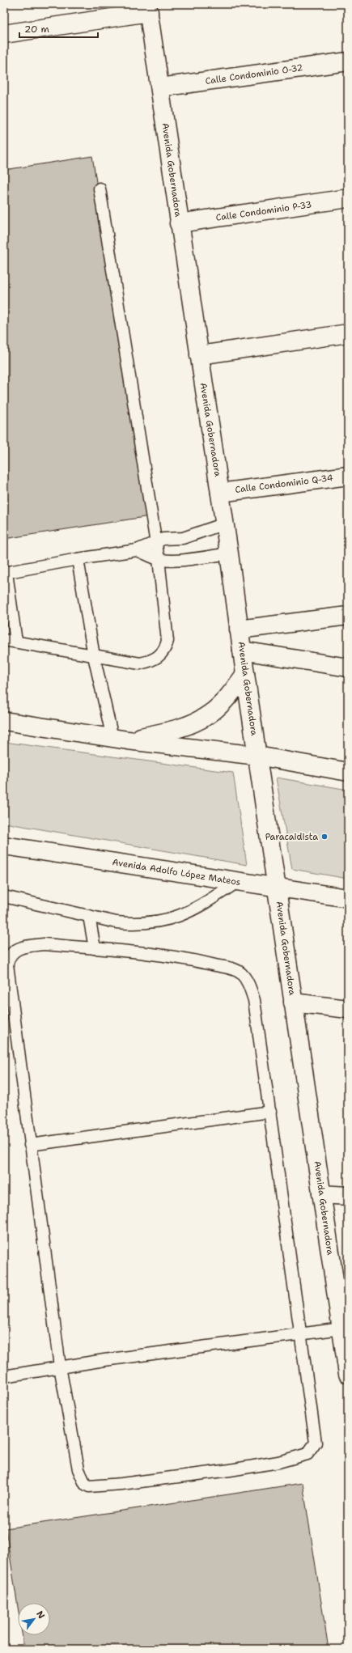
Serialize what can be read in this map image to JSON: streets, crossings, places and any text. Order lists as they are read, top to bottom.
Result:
{
  "streets": {
    "street": [
      "Calle Condominio O-32",
      "Avenida Gobernadora",
      "Calle Condominio P-33",
      "Calle Condominio Q-34",
      "Avenida Adolfo López Mateos"
    ]
  },
  "crossings": [
    ["Calle Condominio O-32", "Avenida Gobernadora"],
    ["Avenida Gobernadora", "Calle Condominio P-33"],
    ["Avenida Gobernadora", "Calle Condominio Q-34"],
    ["Avenida Gobernadora", "Avenida Adolfo López Mateos"]
  ],
  "places": ["Paracaidista"],
  "scale_bar": "20 m",
  "north": "top right"
}
